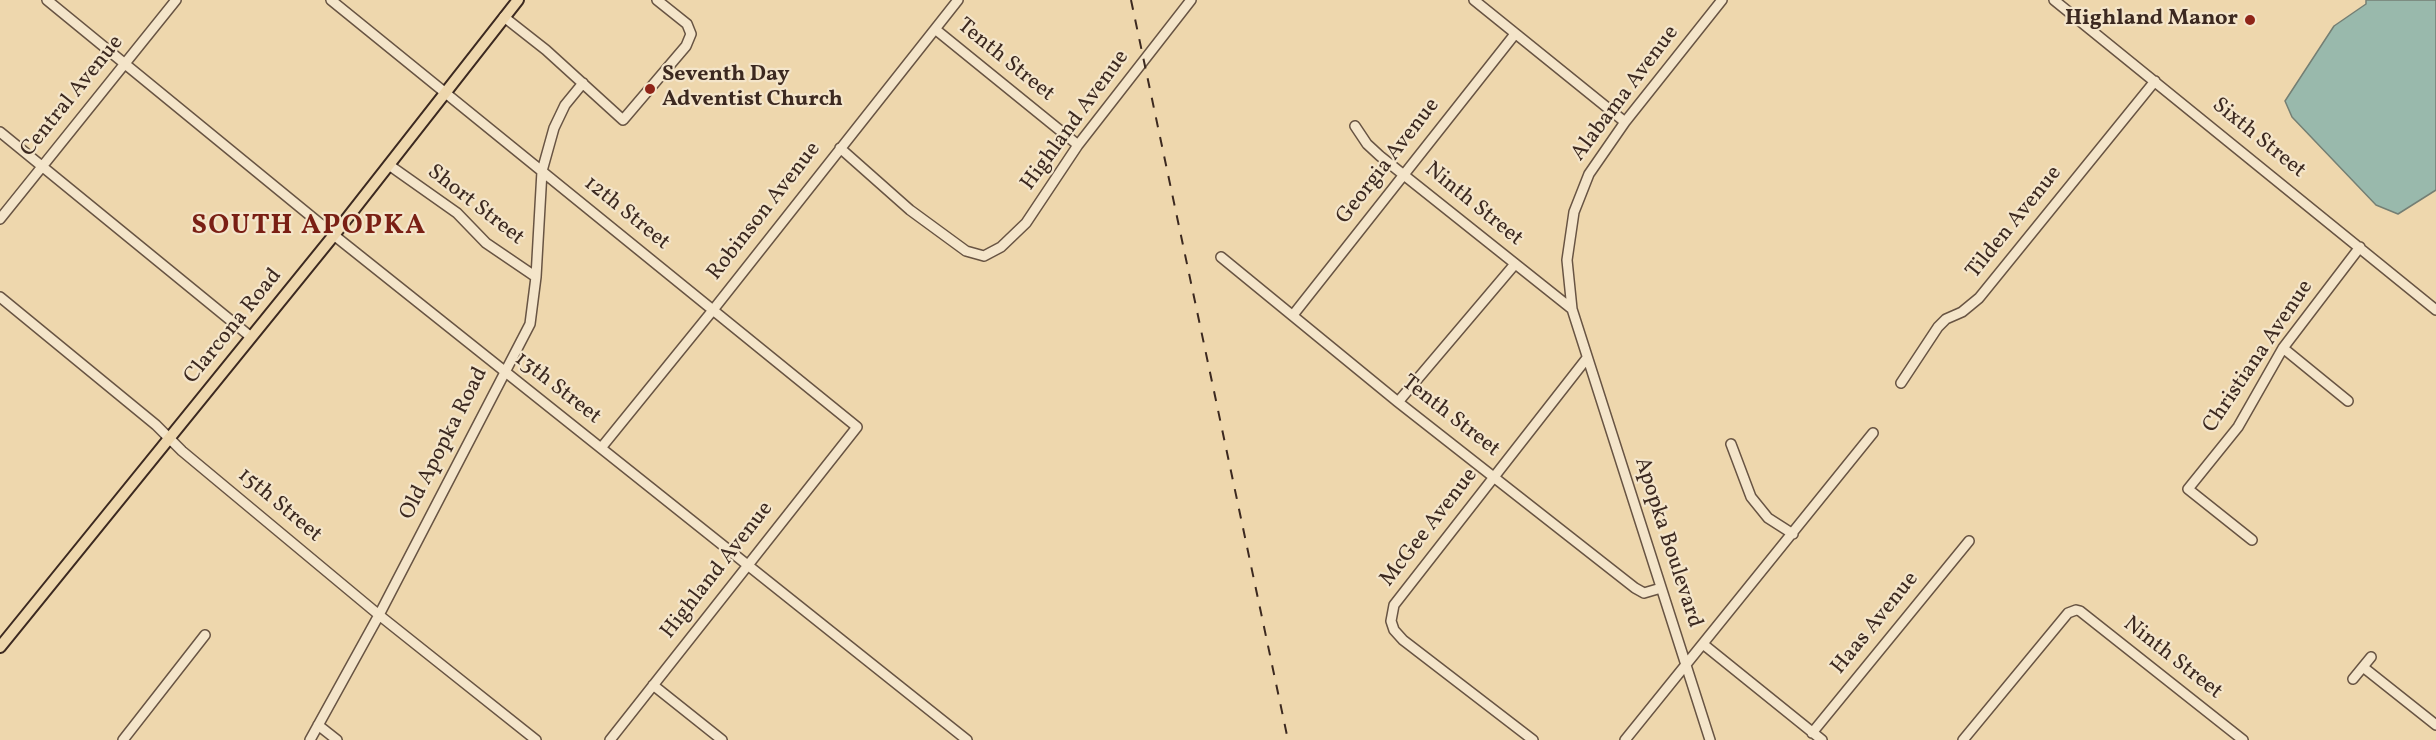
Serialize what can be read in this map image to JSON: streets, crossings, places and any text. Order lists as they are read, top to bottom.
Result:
{
  "streets": {
    "main road": ["Clarcona Road"],
    "street": [
      "Tenth Street",
      "Alabama Avenue",
      "Central Avenue",
      "Highland Avenue",
      "Sixth Street",
      "Georgia Avenue",
      "Ninth Street",
      "Short Street",
      "Robinson Avenue",
      "12th Street",
      "Tilden Avenue",
      "Christiana Avenue",
      "13th Street",
      "Old Apopka Road",
      "15th Street",
      "McGee Avenue",
      "Apopka Boulevard",
      "Haas Avenue"
    ]
  },
  "crossings": [
    ["Tenth Street", "Highland Avenue"],
    ["Tenth Street", "Georgia Avenue"],
    ["Tenth Street", "Robinson Avenue"],
    ["Tenth Street", "McGee Avenue"],
    ["Tenth Street", "Apopka Boulevard"],
    ["Alabama Avenue", "Ninth Street"],
    ["Alabama Avenue", "McGee Avenue"],
    ["Alabama Avenue", "Apopka Boulevard"],
    ["Central Avenue", "13th Street"],
    ["Highland Avenue", "Robinson Avenue"],
    ["Highland Avenue", "12th Street"],
    ["Highland Avenue", "13th Street"],
    ["Sixth Street", "Tilden Avenue"],
    ["Sixth Street", "Christiana Avenue"],
    ["Georgia Avenue", "Ninth Street"],
    ["Short Street", "Clarcona Road"],
    ["Short Street", "Old Apopka Road"],
    ["Robinson Avenue", "12th Street"],
    ["Robinson Avenue", "13th Street"],
    ["12th Street", "Clarcona Road"],
    ["12th Street", "Old Apopka Road"],
    ["Clarcona Road", "13th Street"],
    ["Clarcona Road", "15th Street"],
    ["13th Street", "Old Apopka Road"],
    ["Old Apopka Road", "15th Street"],
    ["McGee Avenue", "Apopka Boulevard"]
  ],
  "districts": ["SOUTH APOPKA"],
  "places": ["Highland Manor", "Seventh Day Adventist Church"]
}
